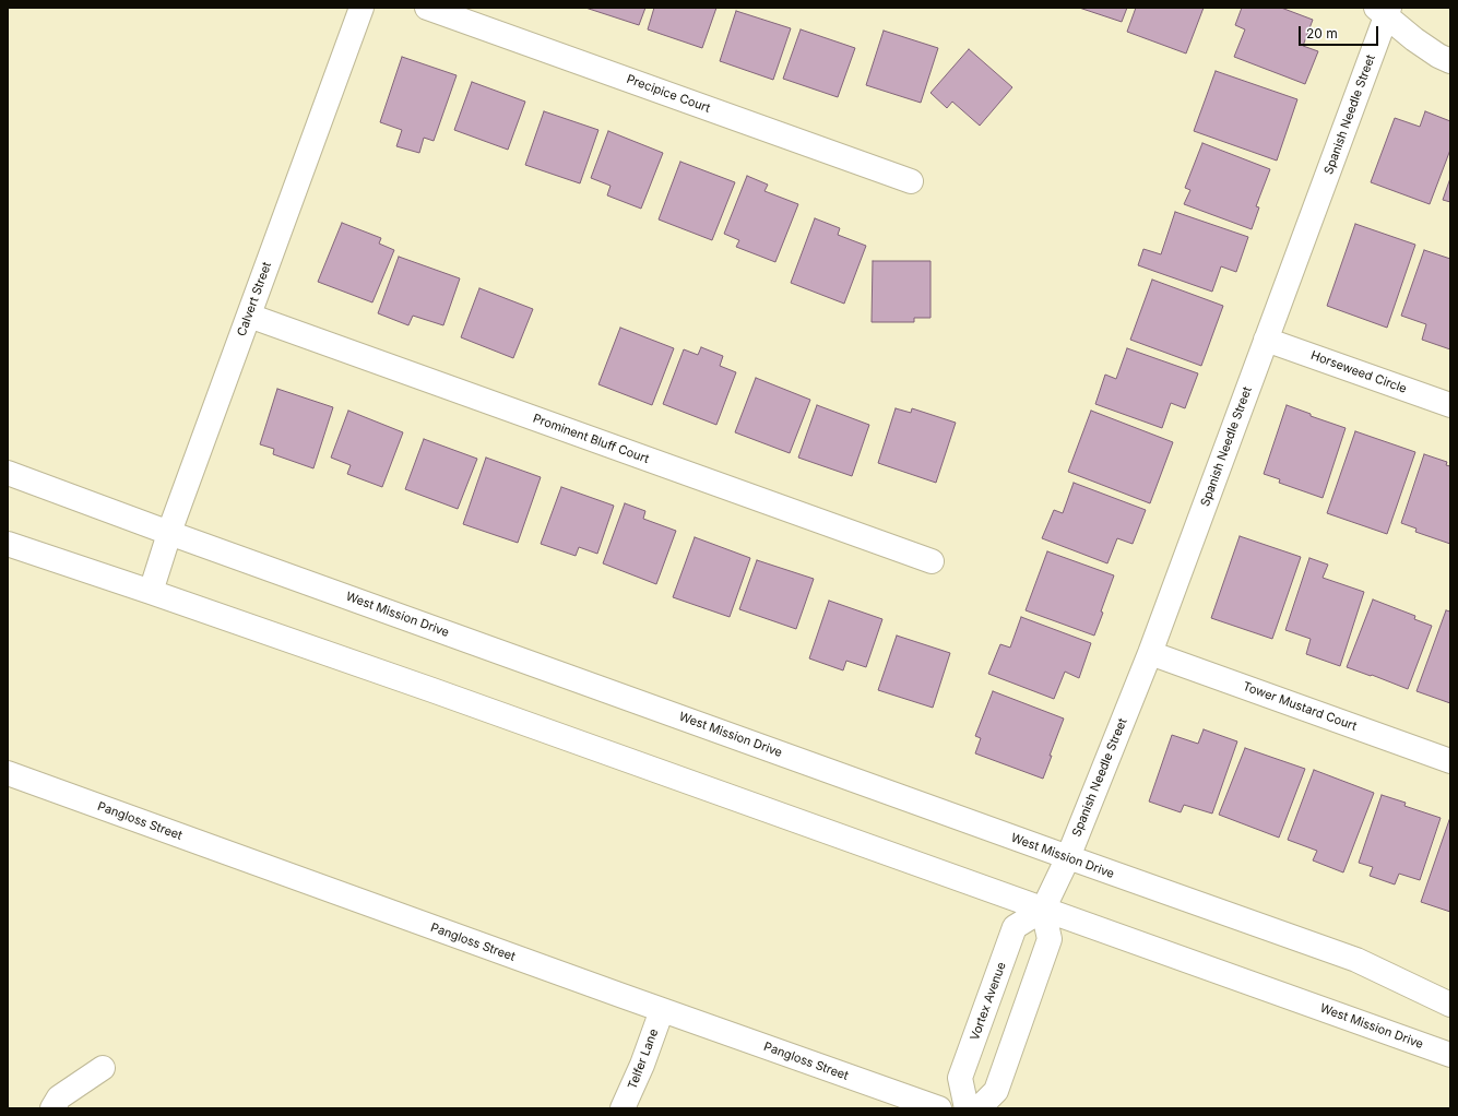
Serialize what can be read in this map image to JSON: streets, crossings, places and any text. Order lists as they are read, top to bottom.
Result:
{
  "streets": {
    "street": [
      "Precipice Court",
      "Spanish Needle Street",
      "Calvert Street",
      "Horseweed Circle",
      "Prominent Bluff Court",
      "West Mission Drive",
      "Tower Mustard Court",
      "Pangloss Street",
      "Vortex Avenue",
      "Telfer Lane"
    ]
  },
  "crossings": [
    ["Spanish Needle Street", "Horseweed Circle"],
    ["Spanish Needle Street", "West Mission Drive"],
    ["Spanish Needle Street", "Tower Mustard Court"],
    ["Spanish Needle Street", "Vortex Avenue"],
    ["Calvert Street", "Prominent Bluff Court"],
    ["Calvert Street", "West Mission Drive"],
    ["West Mission Drive", "Vortex Avenue"],
    ["Pangloss Street", "Telfer Lane"]
  ],
  "scale_bar": "20 m"
}
